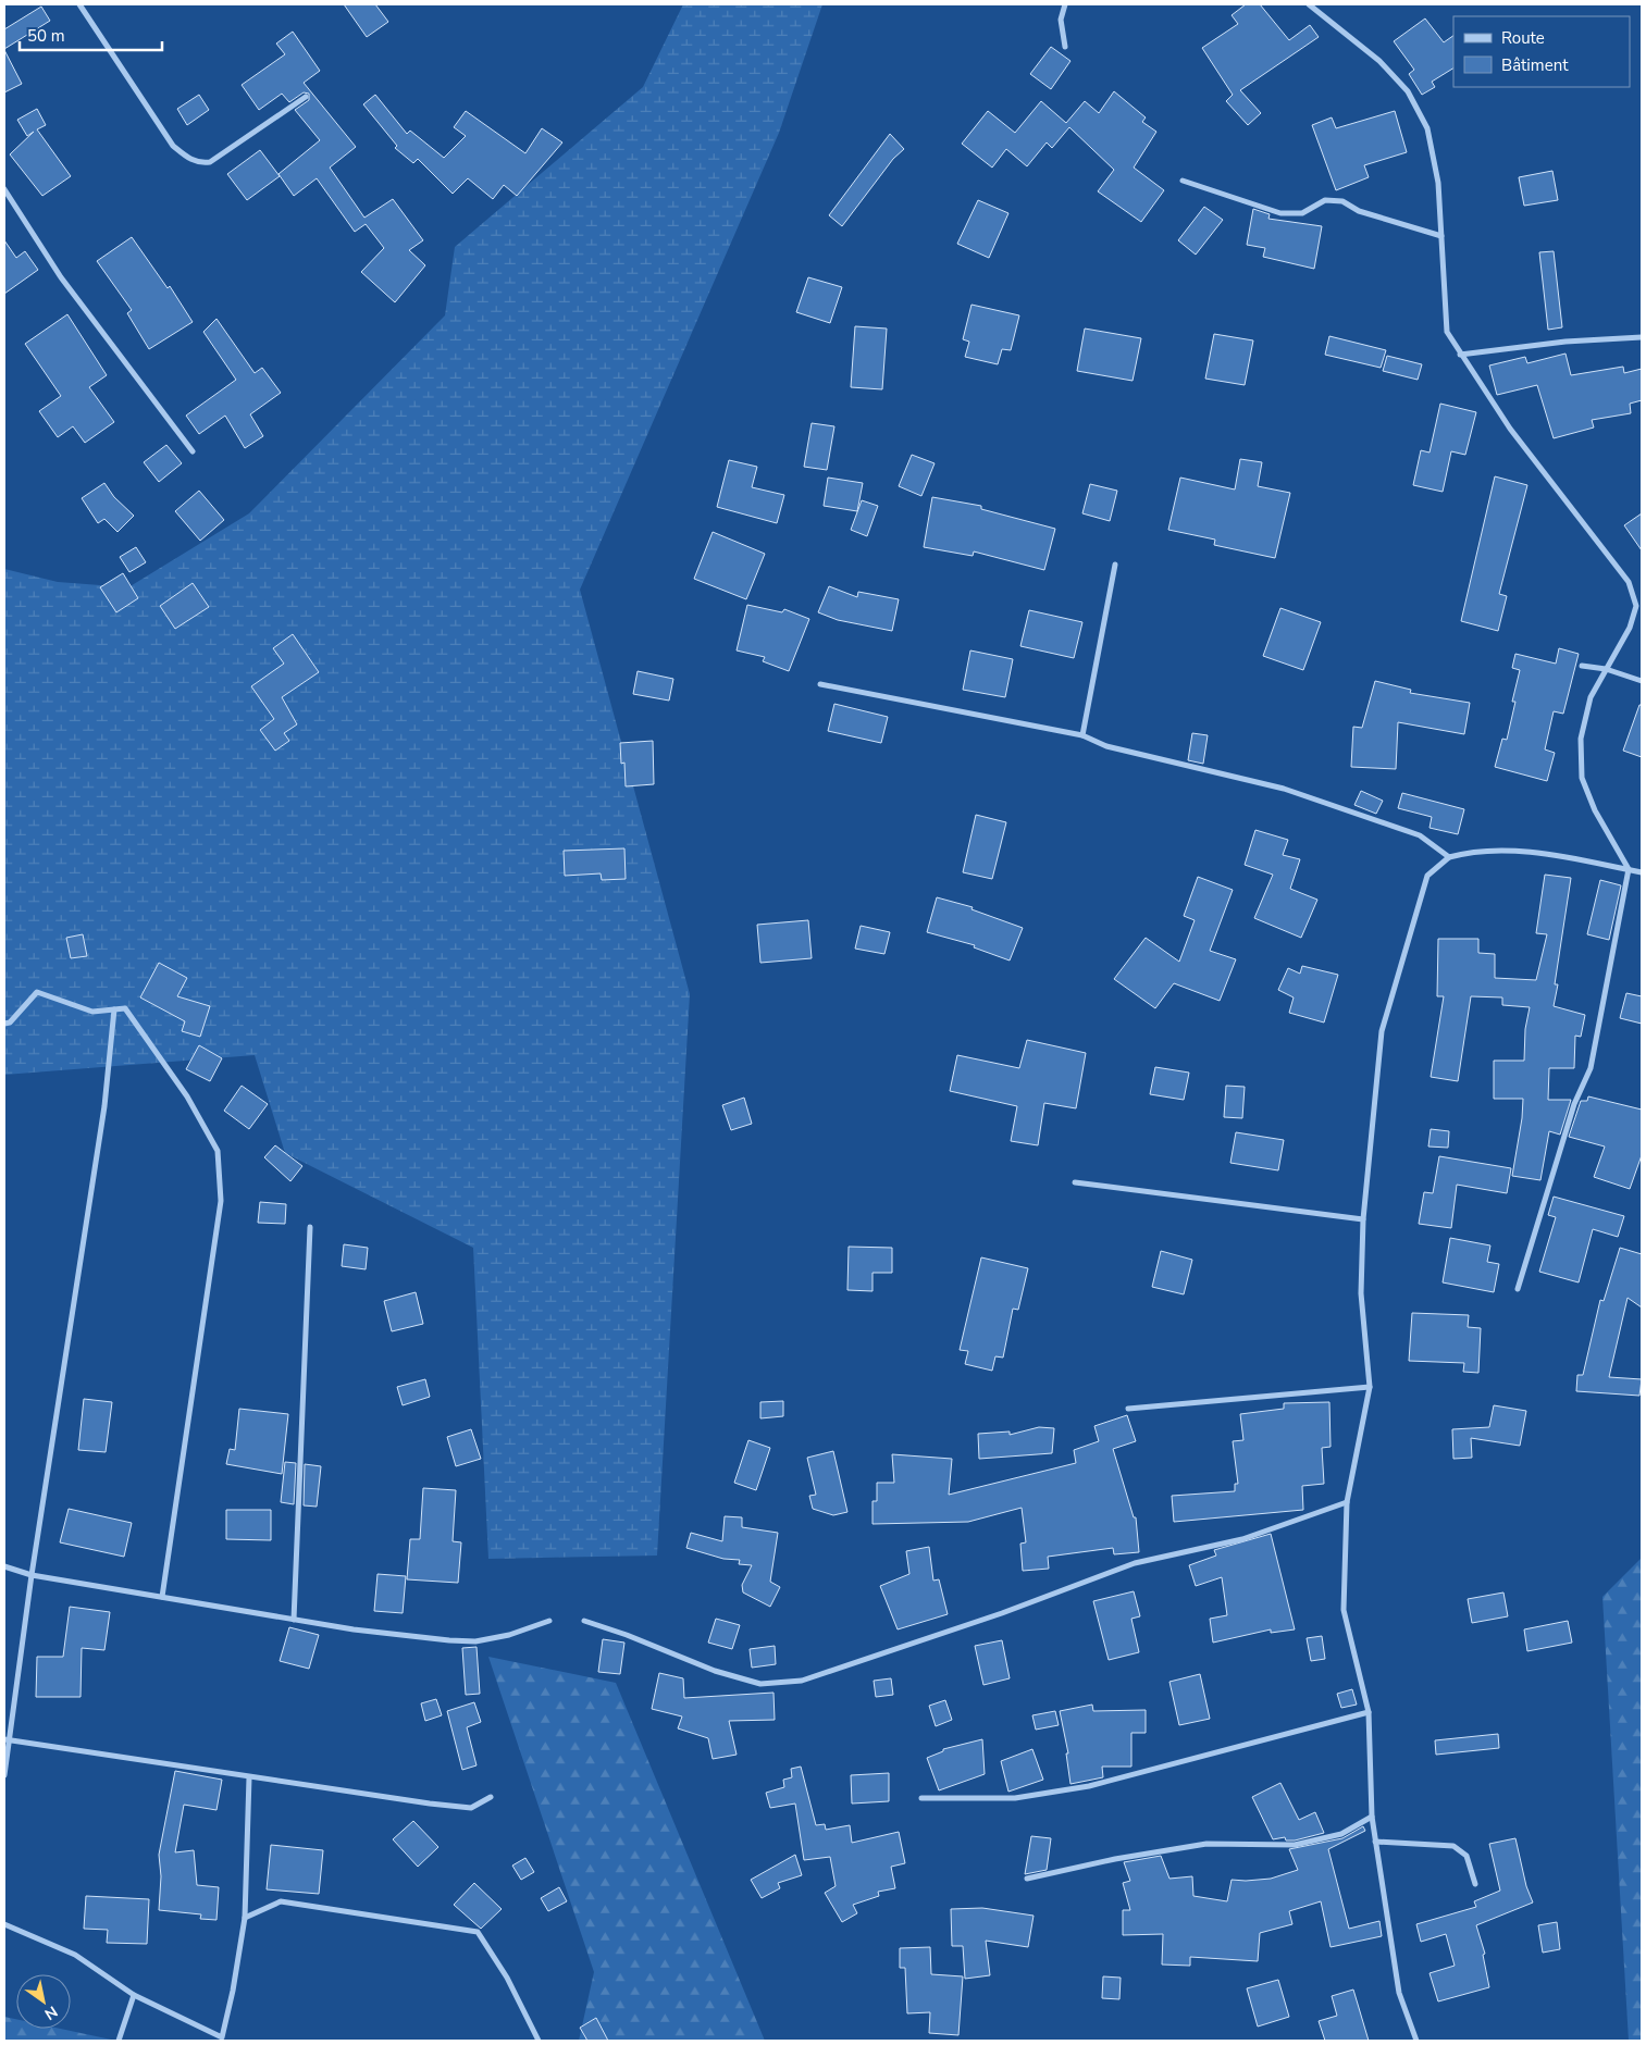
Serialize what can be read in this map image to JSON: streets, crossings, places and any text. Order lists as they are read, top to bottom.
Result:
{
  "legend": ["Route", "Bâtiment"],
  "scale_bar": "50 m",
  "north": "bottom right"
}
